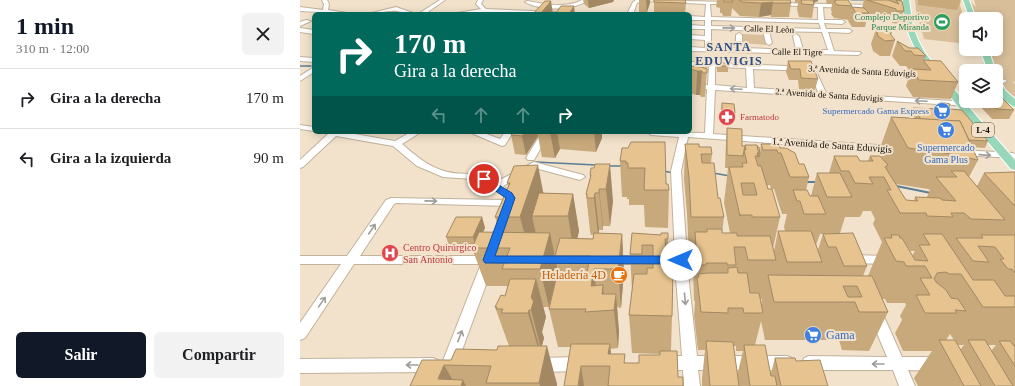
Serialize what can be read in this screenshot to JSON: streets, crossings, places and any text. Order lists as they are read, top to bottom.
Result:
{
  "streets": {
    "main road": ["L-4"],
    "street": [
      "Calle El Leòn",
      "Calle El Tigre",
      "3.ª Avenida de Santa Eduvigis",
      "2.ª Avenida de Santa Eduvigis",
      "1.ª Avenida de Santa Eduvigis"
    ]
  },
  "crossings": [
    ["3.ª Avenida de Santa Eduvigis", "L-4"]
  ],
  "districts": ["SANTA EDUVIGIS"],
  "places": {
    "sports": ["Complejo Deportivo Parque Miranda"],
    "supermarket": ["Supermercado Gama Express", "Supermercado Gama Plus", "Gama"],
    "pharmacy": ["Farmatodo"],
    "hospital": ["Centro Quirúrgico San Antonio"],
    "cafe": ["Heladería 4D"]
  },
  "page": {
    "heading": ["1 min", "310 m · 12:00"],
    "turn": ["170 m", "Gira a la derecha"],
    "list": [
      {
        "name": "Gira a la derecha",
        "value": "170 m"
      },
      {
        "name": "Gira a la izquierda",
        "value": "90 m"
      }
    ],
    "buttons": ["Salir", "Compartir"]
  }
}
